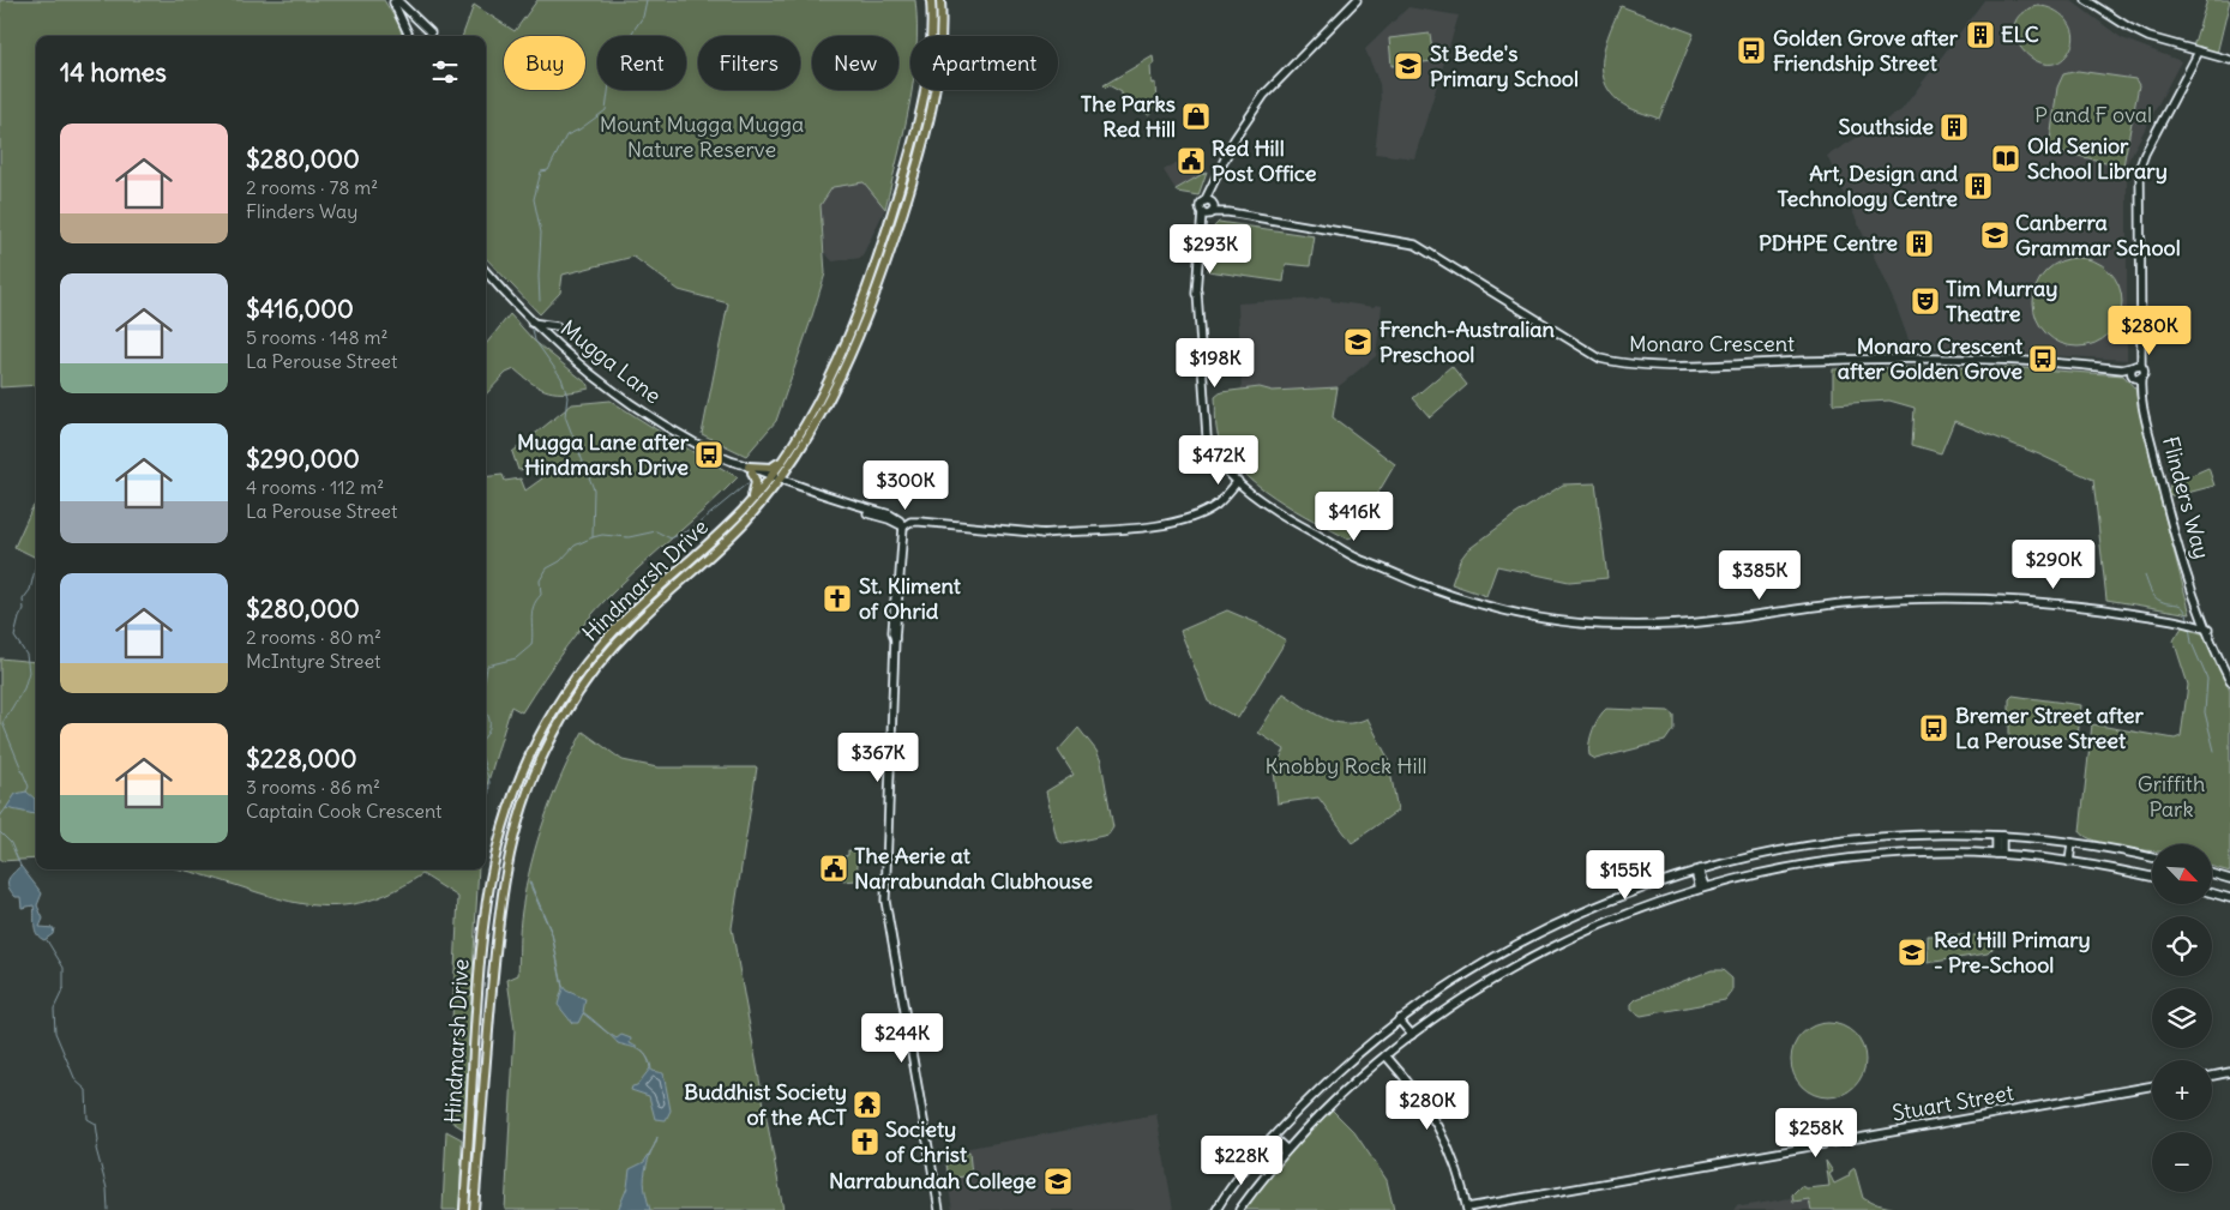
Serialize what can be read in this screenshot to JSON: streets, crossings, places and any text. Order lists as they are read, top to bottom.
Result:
{
  "streets": {
    "main road": ["Hindmarsh Drive"],
    "street": [
      "Monaro Crescent",
      "Mugga Lane",
      "Flinders Way",
      "Stuart Street"
    ]
  },
  "crossings": [
    ["Monaro Crescent", "Flinders Way"],
    ["Mugga Lane", "Hindmarsh Drive"]
  ],
  "parks": [
    "P and F oval",
    "Mount Mugga Mugga Nature Reserve",
    "Knobby Rock Hill",
    "Griffith Park"
  ],
  "places": {
    "building": [
      "ELC",
      "Southside",
      "Art, Design and Technology Centre",
      "PDHPE Centre"
    ],
    "bus stop": [
      "Golden Grove after Friendship Street",
      "Monaro Crescent after Golden Grove",
      "Mugga Lane after Hindmarsh Drive",
      "Bremer Street after La Perouse Street"
    ],
    "school or university": [
      "St Bede's Primary School",
      "Canberra Grammar School",
      "French-Australian Preschool",
      "Red Hill Primary - Pre-School",
      "Narrabundah College"
    ],
    "shop": ["The Parks Red Hill"],
    "library": ["Old Senior School Library"],
    "public building": ["Red Hill Post Office", "The Aerie at Narrabundah Clubhouse"],
    "theatre": ["Tim Murray Theatre"],
    "church": ["St. Kliment of Ohrid", "Society of Christ"],
    "temple": ["Buddhist Society of the ACT"]
  },
  "north": "bottom right",
  "page": {
    "chip": [
      "Buy",
      "Rent",
      "Filters",
      "New",
      "Apartment"
    ],
    "heading": "14 homes",
    "list": [
      {
        "name": "$280,000",
        "note": "2 rooms · 78 m² · Flinders Way"
      },
      {
        "name": "$416,000",
        "note": "5 rooms · 148 m² · La Perouse Street"
      },
      {
        "name": "$290,000",
        "note": "4 rooms · 112 m² · La Perouse Street"
      },
      {
        "name": "$280,000",
        "note": "2 rooms · 80 m² · McIntyre Street"
      },
      {
        "name": "$228,000",
        "note": "3 rooms · 86 m² · Captain Cook Crescent"
      }
    ],
    "price": [
      "$293K",
      "$280K",
      "$198K",
      "$472K",
      "$300K",
      "$416K",
      "$290K",
      "$385K",
      "$367K",
      "$155K",
      "$244K",
      "$280K",
      "$258K",
      "$228K"
    ],
    "map_buttons": ["+", "−"]
  }
}
